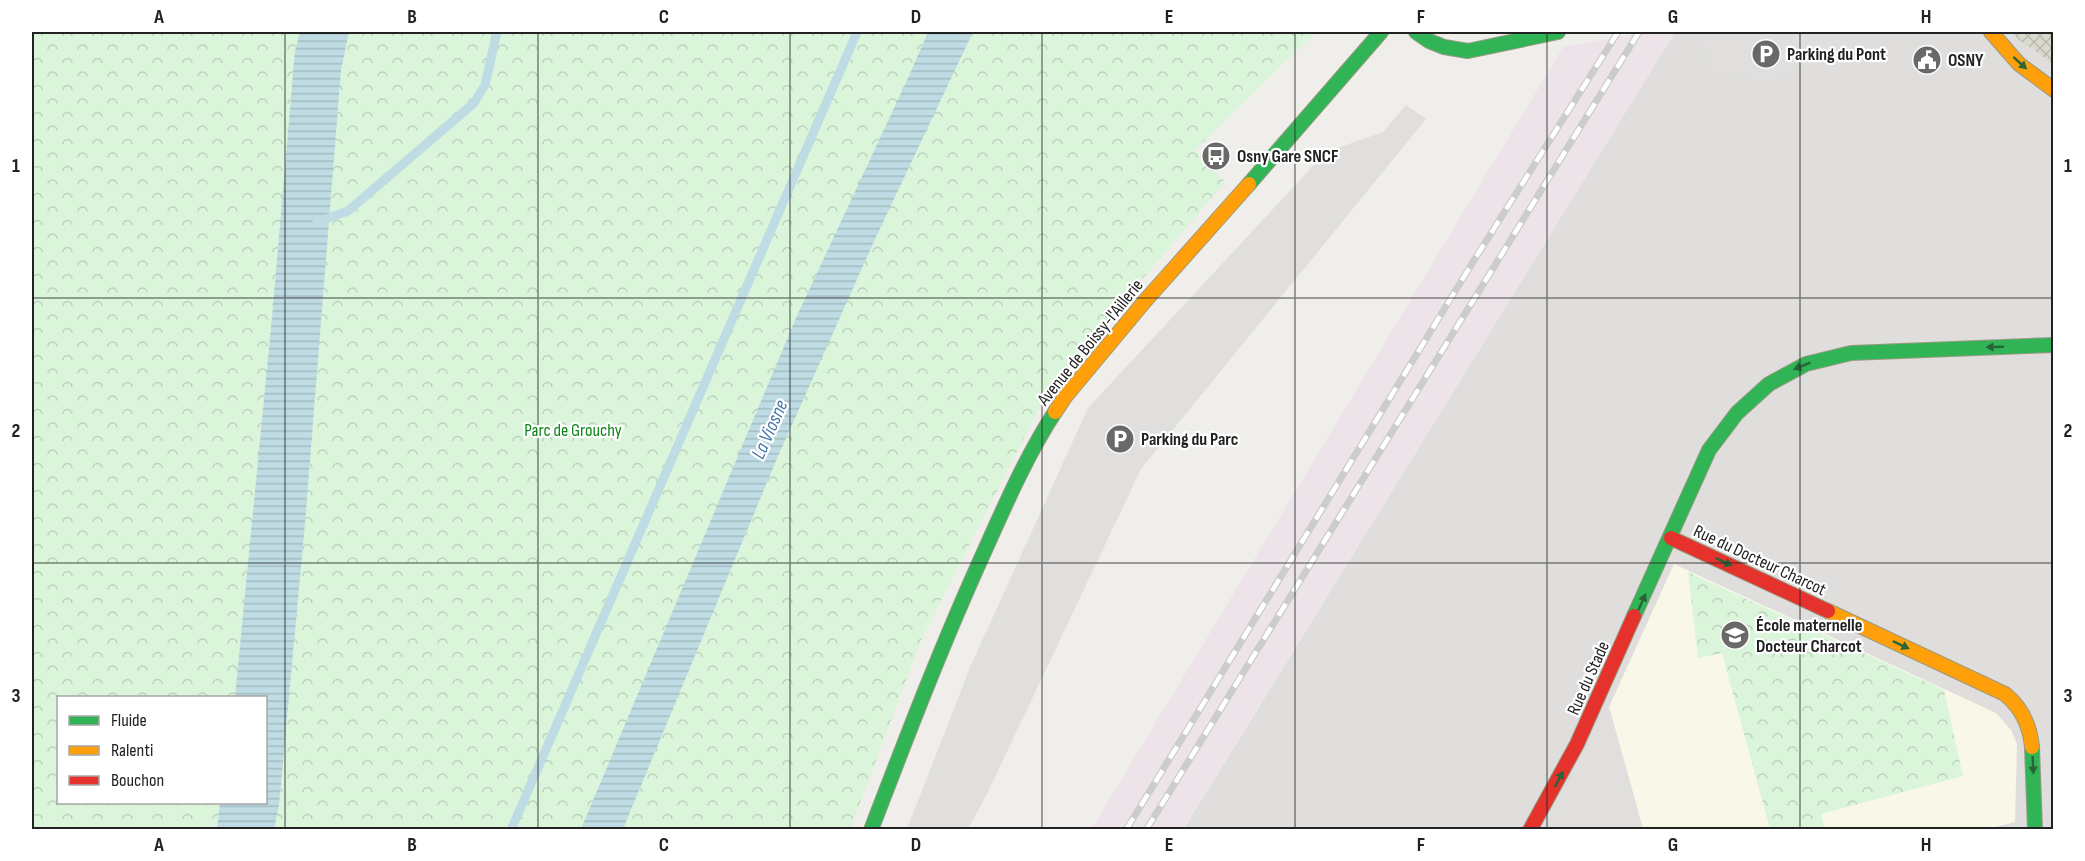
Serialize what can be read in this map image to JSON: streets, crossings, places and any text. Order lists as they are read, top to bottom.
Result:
{
  "streets": {
    "street": ["Avenue de Boissy-l'Aillerie", "Rue du Docteur Charcot", "Rue du Stade"]
  },
  "crossings": [
    ["Rue du Docteur Charcot", "Rue du Stade"]
  ],
  "one_way": ["Rue du Stade"],
  "water": ["La Viosne"],
  "parks": ["Parc de Grouchy"],
  "places": {
    "parking": ["Parking du Pont", "Parking du Parc"],
    "public building": ["OSNY"],
    "bus stop": ["Osny Gare SNCF"],
    "school or university": ["École maternelle Docteur Charcot"]
  },
  "legend": ["Fluide", "Ralenti", "Bouchon"],
  "grid": {
    "columns": [
      "A",
      "B",
      "C",
      "D",
      "E",
      "F",
      "G",
      "H"
    ],
    "rows": ["1", "2", "3"]
  }
}
